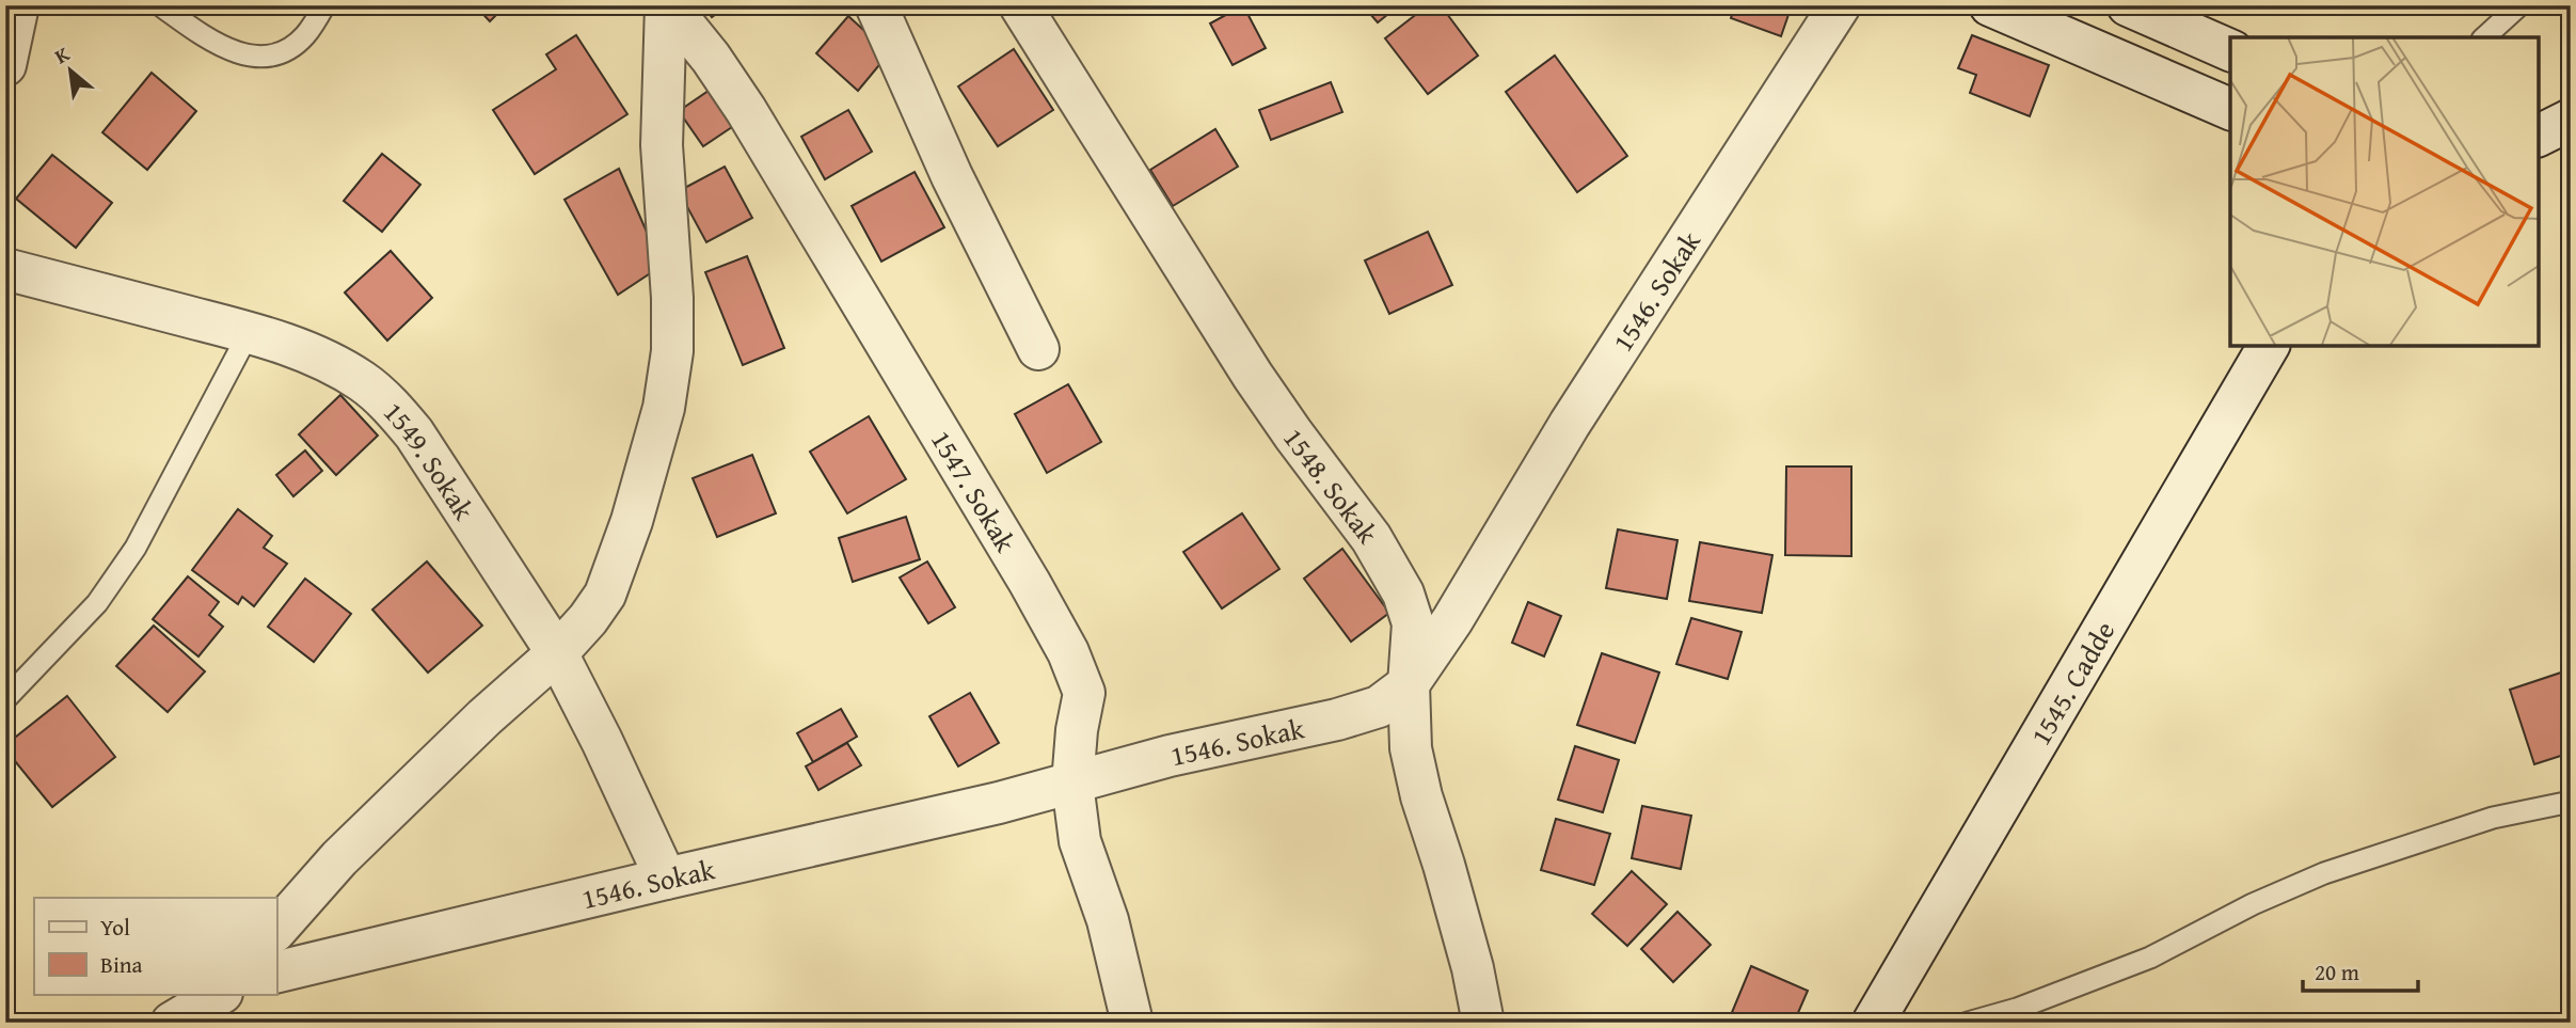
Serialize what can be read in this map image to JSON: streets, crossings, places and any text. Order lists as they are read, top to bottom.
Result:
{
  "streets": {
    "street": [
      "1546. Sokak",
      "1549. Sokak",
      "1548. Sokak",
      "1547. Sokak",
      "1545. Cadde"
    ]
  },
  "crossings": [
    ["1546. Sokak", "1549. Sokak"],
    ["1546. Sokak", "1548. Sokak"],
    ["1546. Sokak", "1547. Sokak"]
  ],
  "legend": ["Yol", "Bina"],
  "scale_bar": "20 m",
  "north": "top left"
}
